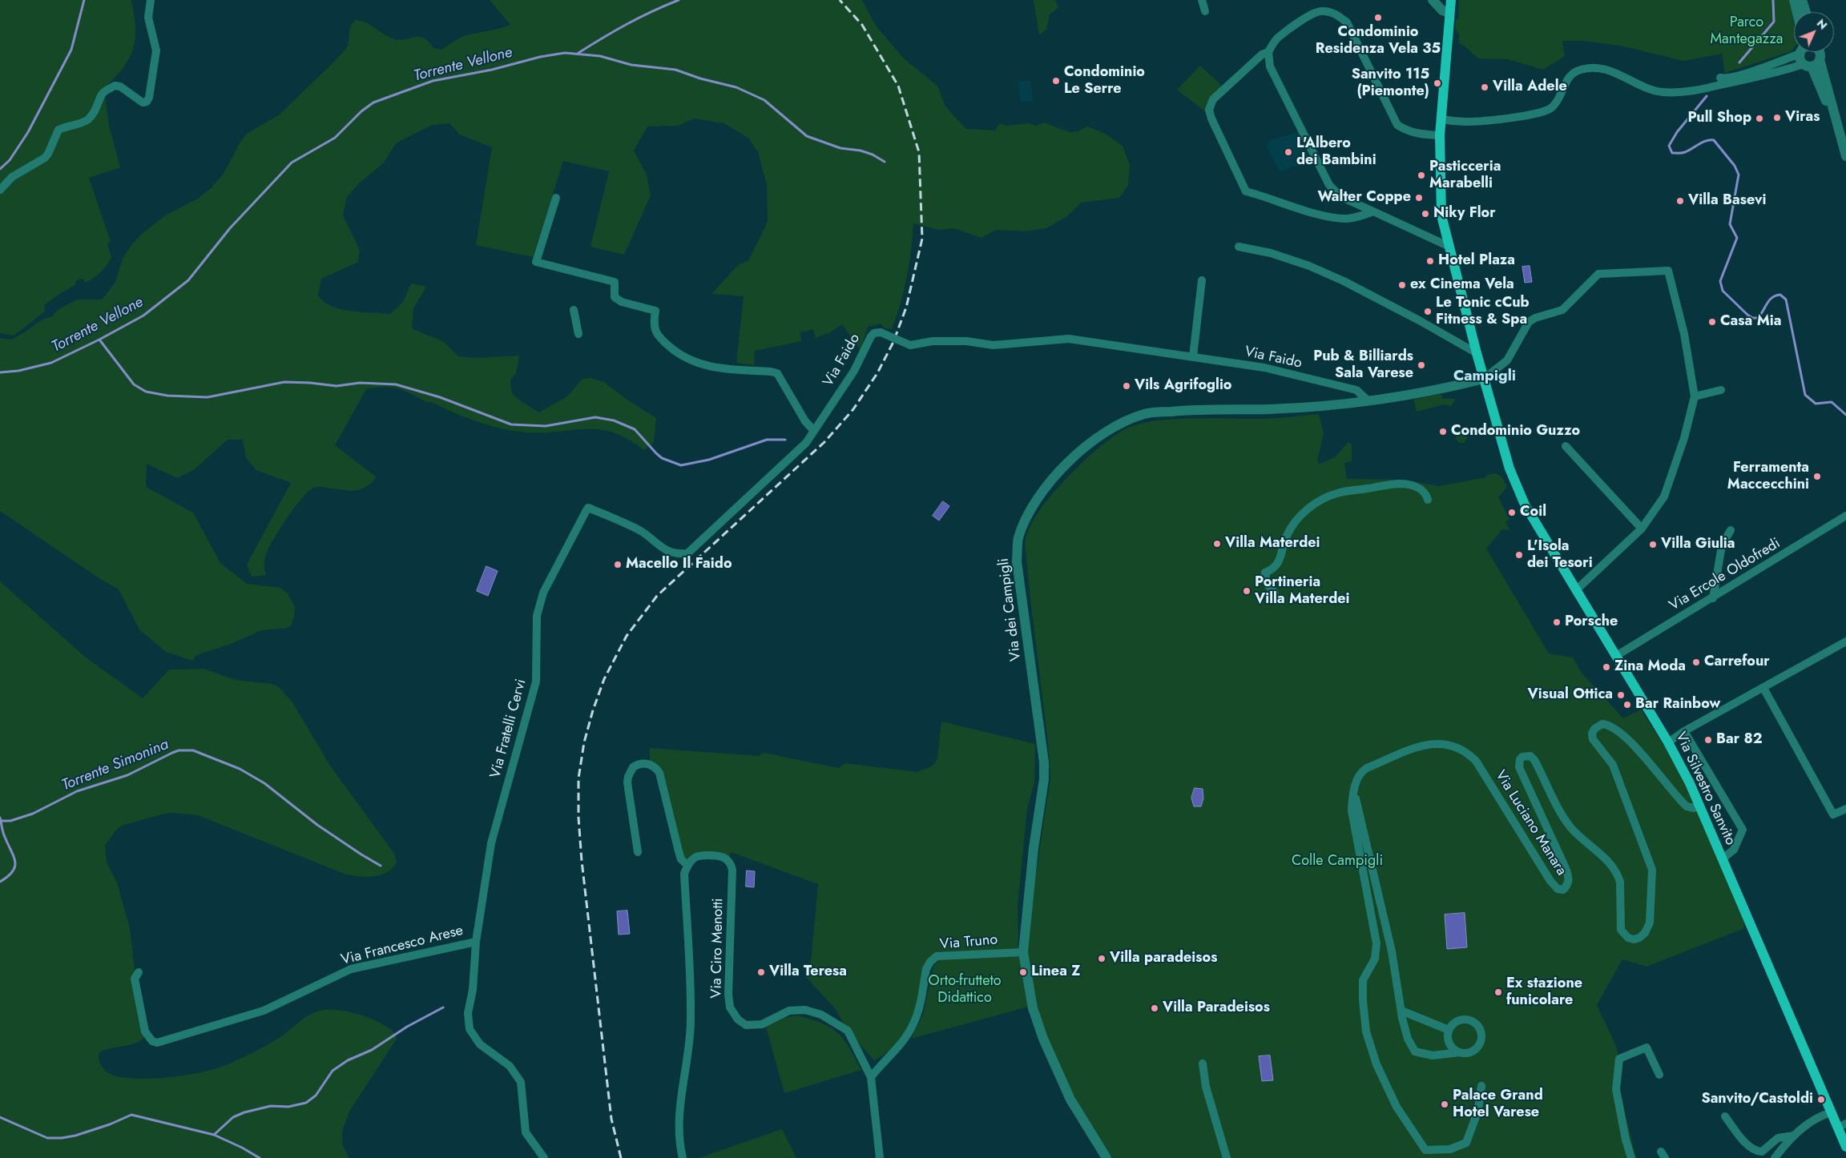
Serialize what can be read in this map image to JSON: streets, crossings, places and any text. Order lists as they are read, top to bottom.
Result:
{
  "streets": {
    "main road": ["Via Silvestro Sanvito"],
    "street": [
      "Via Faido",
      "Via Ercole Oldofredi",
      "Via dei Campigli",
      "Via Fratelli Cervi",
      "Via Luciano Manara",
      "Via Truno",
      "Via Francesco Arese",
      "Via Ciro Menotti"
    ]
  },
  "crossings": [
    ["Via Faido", "Via dei Campigli"],
    ["Via Faido", "Via Fratelli Cervi"],
    ["Via Ercole Oldofredi", "Via Silvestro Sanvito"],
    ["Via dei Campigli", "Via Silvestro Sanvito"],
    ["Via dei Campigli", "Via Truno"],
    ["Via Fratelli Cervi", "Via Francesco Arese"],
    ["Via Silvestro Sanvito", "Via Luciano Manara"],
    ["Via Truno", "Via Ciro Menotti"]
  ],
  "districts": ["Campigli"],
  "water": ["Torrente Vellone", "Torrente Simonina"],
  "parks": ["Parco Mantegazza", "Colle Campigli", "Orto-frutteto Didattico"],
  "places": [
    "Condominio Residenza Vela 35",
    "Condominio Le Serre",
    "Sanvito 115 (Piemonte)",
    "Villa Adele",
    "Viras",
    "Pull Shop",
    "L'Albero dei Bambini",
    "Pasticceria Marabelli",
    "Walter Coppe",
    "Villa Basevi",
    "Niky Flor",
    "Hotel Plaza",
    "ex Cinema Vela",
    "Le Tonic cCub Fitness & Spa",
    "Casa Mia",
    "Pub & Billiards Sala Varese",
    "Vils Agrifoglio",
    "Condominio Guzzo",
    "Ferramenta Maccecchini",
    "Coil",
    "Villa Materdei",
    "Villa Giulia",
    "L'Isola dei Tesori",
    "Macello Il Faido",
    "Portineria Villa Materdei",
    "Porsche",
    "Carrefour",
    "Zina Moda",
    "Visual Ottica",
    "Bar Rainbow",
    "Bar 82",
    "Villa paradeisos",
    "Villa Teresa",
    "Linea Z",
    "Ex stazione funicolare",
    "Villa Paradeisos",
    "Sanvito/Castoldi",
    "Palace Grand Hotel Varese"
  ],
  "north": "top right"
}
